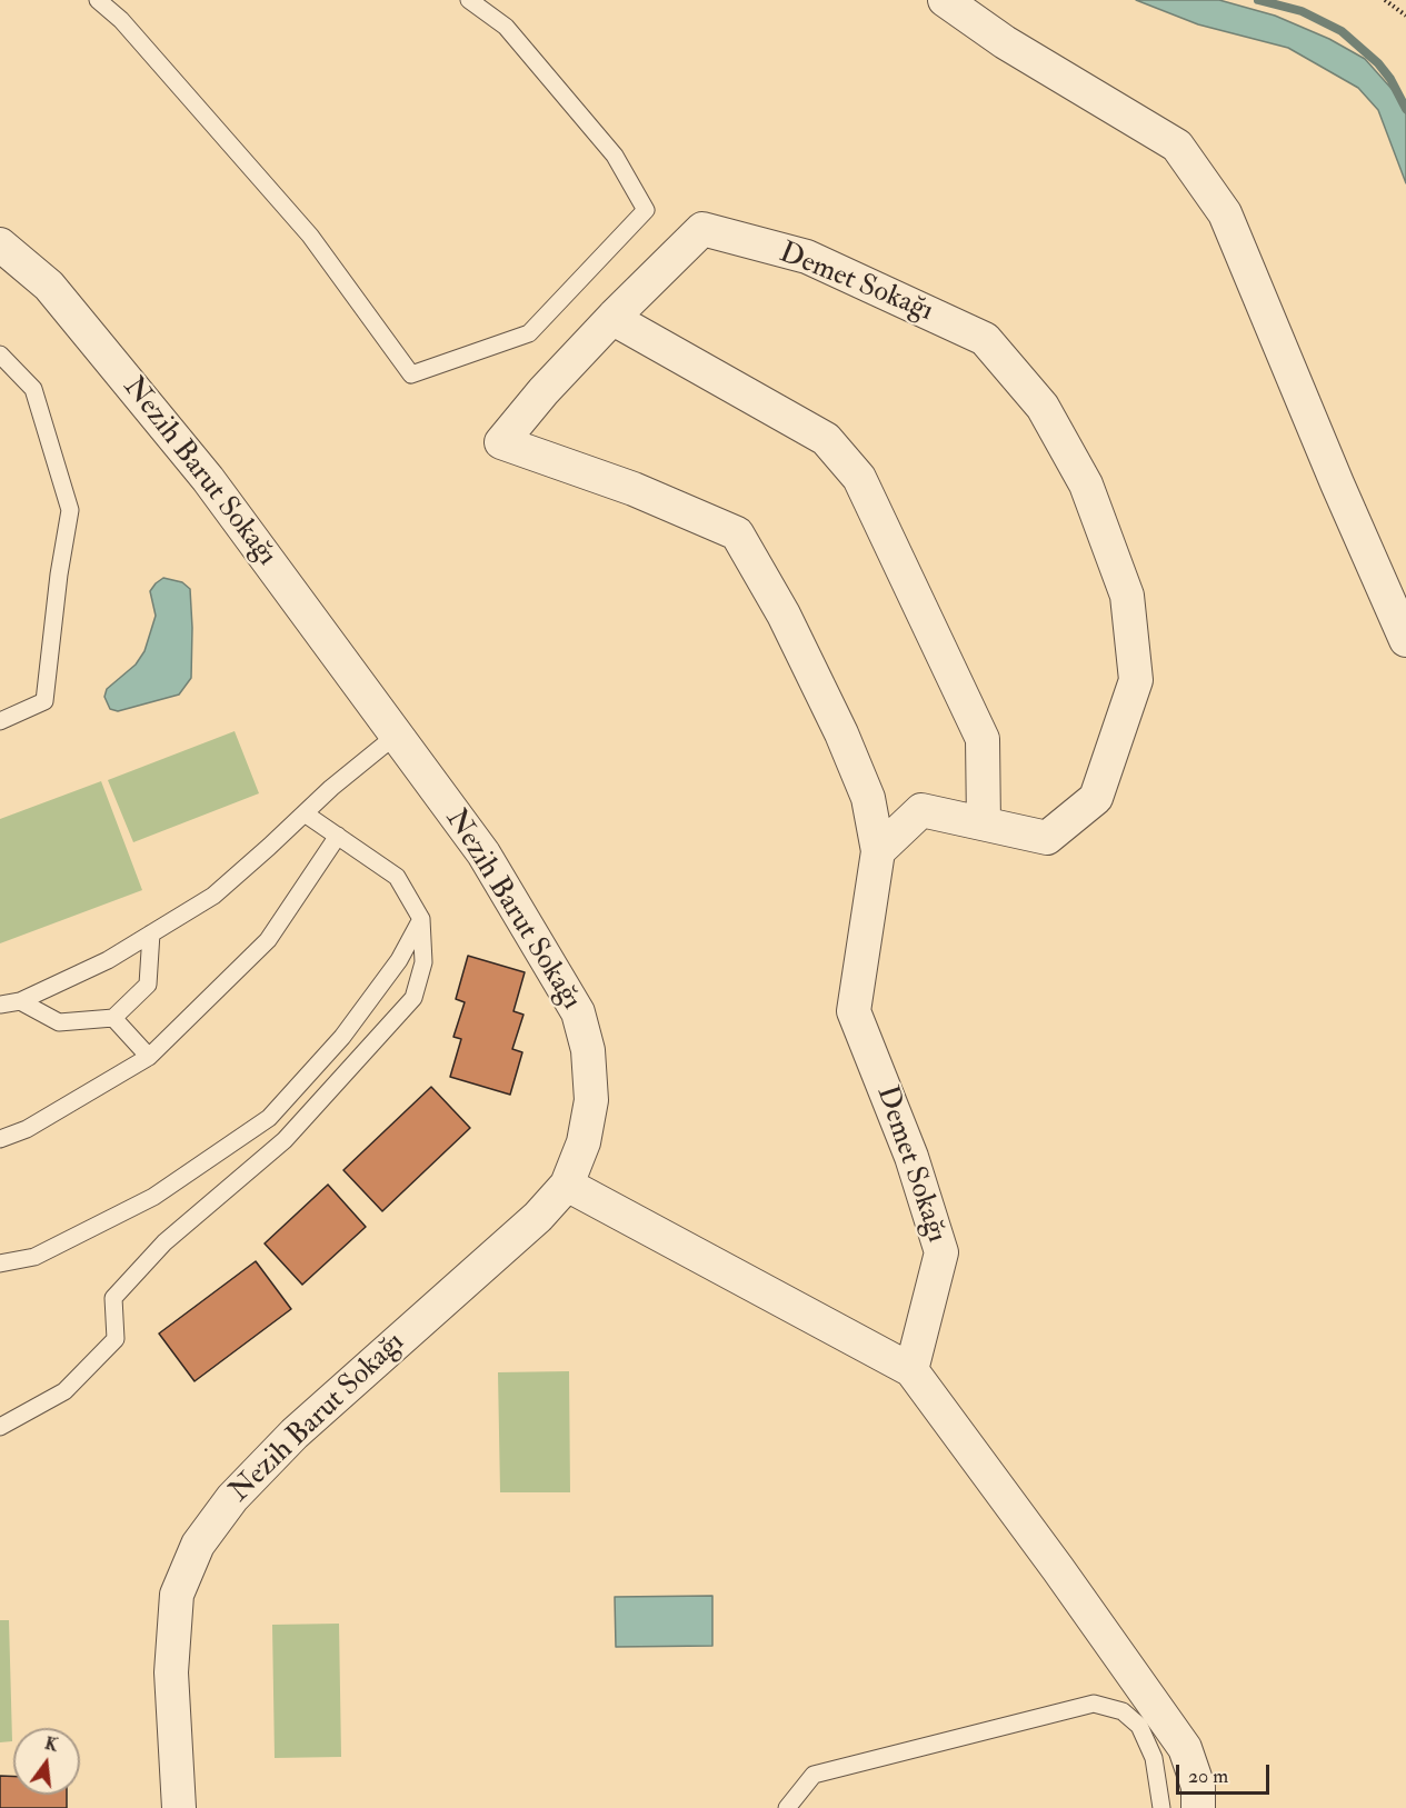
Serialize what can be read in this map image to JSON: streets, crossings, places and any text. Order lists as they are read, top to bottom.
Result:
{
  "streets": {
    "street": ["Demet Sokağı", "Nezih Barut Sokağı"]
  },
  "scale_bar": "20 m",
  "north": "top"
}
